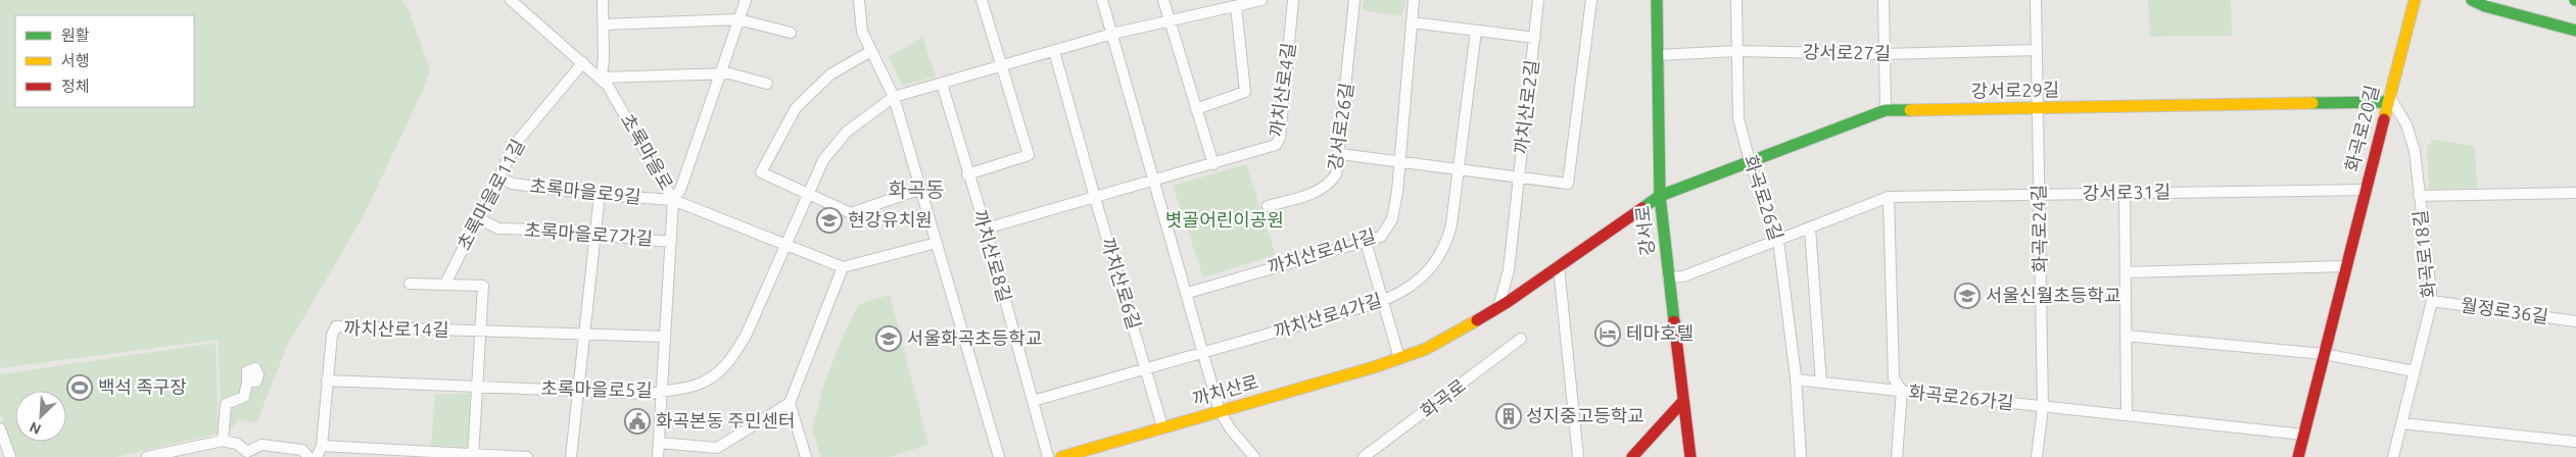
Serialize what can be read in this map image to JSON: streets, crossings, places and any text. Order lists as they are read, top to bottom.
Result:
{
  "streets": {
    "street": [
      "강서로27길",
      "까치산로4길",
      "강서로29길",
      "까치산로2길",
      "강서로26길",
      "화곡로20길",
      "초록마을로",
      "초록마을로9길",
      "강서로31길",
      "초록마을로11길",
      "화곡로26길",
      "화곡로24길",
      "강서로",
      "초록마을로7가길",
      "까치산로4나길",
      "화곡로18길",
      "까치산로8길",
      "까치산로6길",
      "월정로36길",
      "까치산로4가길",
      "까치산로14길",
      "초록마을로5길",
      "까치산로",
      "화곡로26가길",
      "화곡로"
    ]
  },
  "crossings": [
    ["강서로27길", "화곡로26길"],
    ["강서로27길", "화곡로24길"],
    ["강서로27길", "강서로"],
    ["까치산로4길", "까치산로6길"],
    ["강서로29길", "화곡로20길"],
    ["강서로29길", "화곡로26길"],
    ["강서로29길", "화곡로24길"],
    ["강서로29길", "강서로"],
    ["강서로29길", "화곡로18길"],
    ["강서로29길", "까치산로"],
    ["까치산로2길", "까치산로4나길"],
    ["까치산로2길", "까치산로4가길"],
    ["까치산로2길", "까치산로"],
    ["화곡로20길", "강서로31길"],
    ["화곡로20길", "화곡로18길"],
    ["화곡로20길", "화곡로26가길"],
    ["초록마을로", "초록마을로9길"],
    ["초록마을로", "초록마을로11길"],
    ["초록마을로", "초록마을로5길"],
    ["초록마을로9길", "초록마을로11길"],
    ["강서로31길", "화곡로26길"],
    ["강서로31길", "화곡로24길"],
    ["강서로31길", "강서로"],
    ["초록마을로11길", "초록마을로7가길"],
    ["화곡로26길", "화곡로26가길"],
    ["화곡로24길", "화곡로26가길"],
    ["강서로", "까치산로"],
    ["화곡로18길", "월정로36길"],
    ["까치산로6길", "까치산로"]
  ],
  "districts": ["화곡동"],
  "parks": ["볏골어린이공원"],
  "places": {
    "school or university": ["현강유치원", "서울신월초등학교", "서울화곡초등학교"],
    "hotel": ["테마호텔"],
    "sports": ["백석 족구장"],
    "building": ["성지중고등학교"],
    "public building": ["화곡본동 주민센터"]
  },
  "legend": ["원활", "서행", "정체"],
  "north": "bottom left"
}
